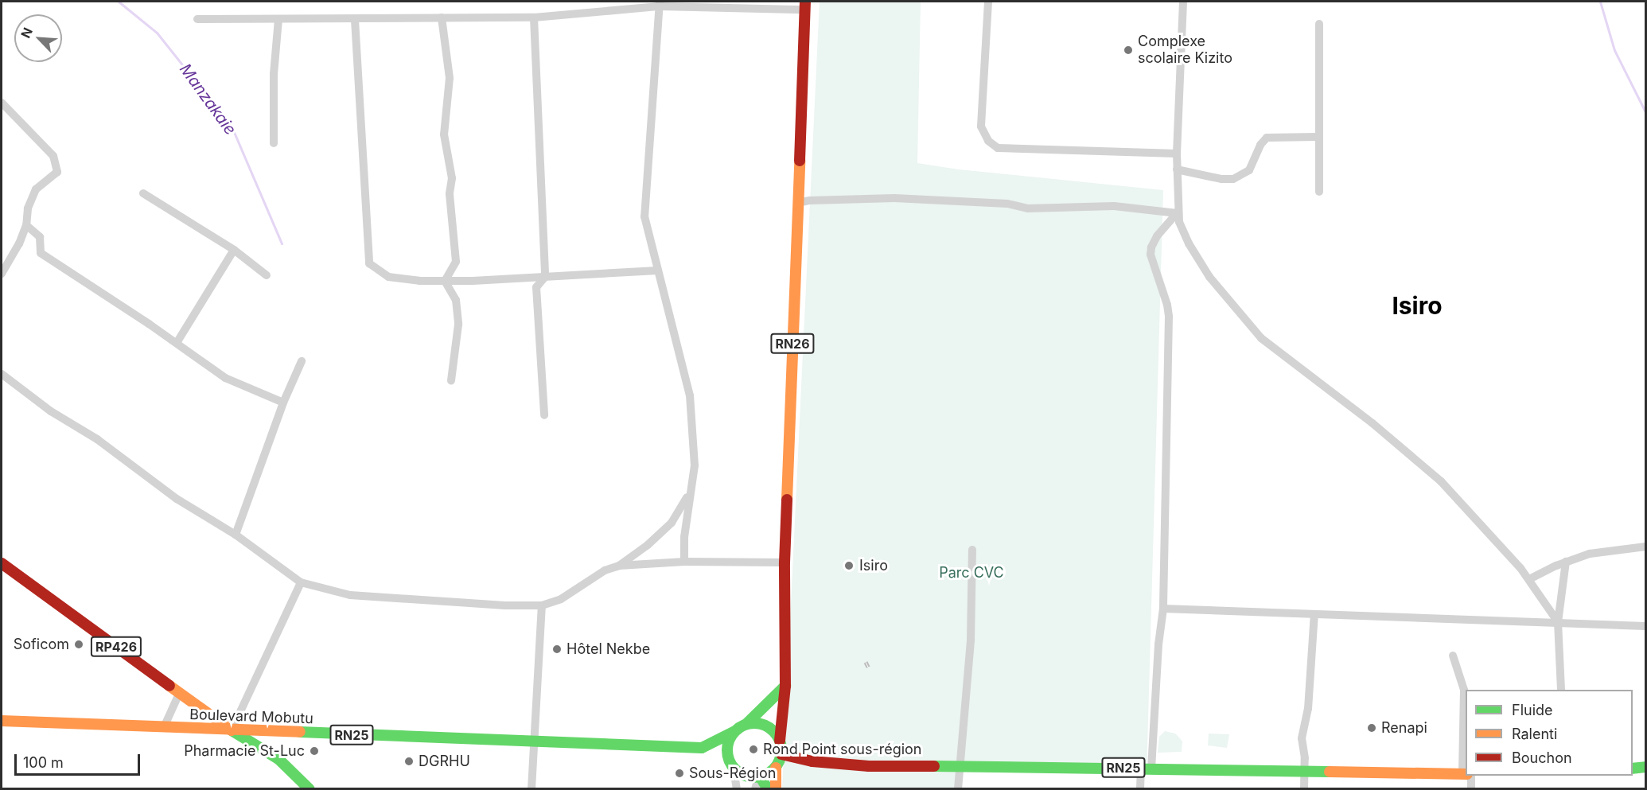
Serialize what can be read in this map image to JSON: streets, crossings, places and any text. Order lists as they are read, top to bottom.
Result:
{
  "streets": {
    "main road": [
      "RN26",
      "RP426",
      "Boulevard Mobutu",
      "RN25"
    ]
  },
  "crossings": [
    ["RN26", "RN25"],
    ["RP426", "Boulevard Mobutu"],
    ["Boulevard Mobutu", "RN25"]
  ],
  "districts": ["Isiro"],
  "water": ["Manzakaie"],
  "parks": ["Parc CVC"],
  "places": [
    "Complexe scolaire Kizito",
    "Isiro",
    "Soficom",
    "Hôtel Nekbe",
    "Renapi",
    "Rond Point sous-région",
    "Pharmacie St-Luc",
    "DGRHU",
    "Sous-Région"
  ],
  "legend": ["Fluide", "Ralenti", "Bouchon"],
  "scale_bar": "100 m",
  "north": "top left"
}
